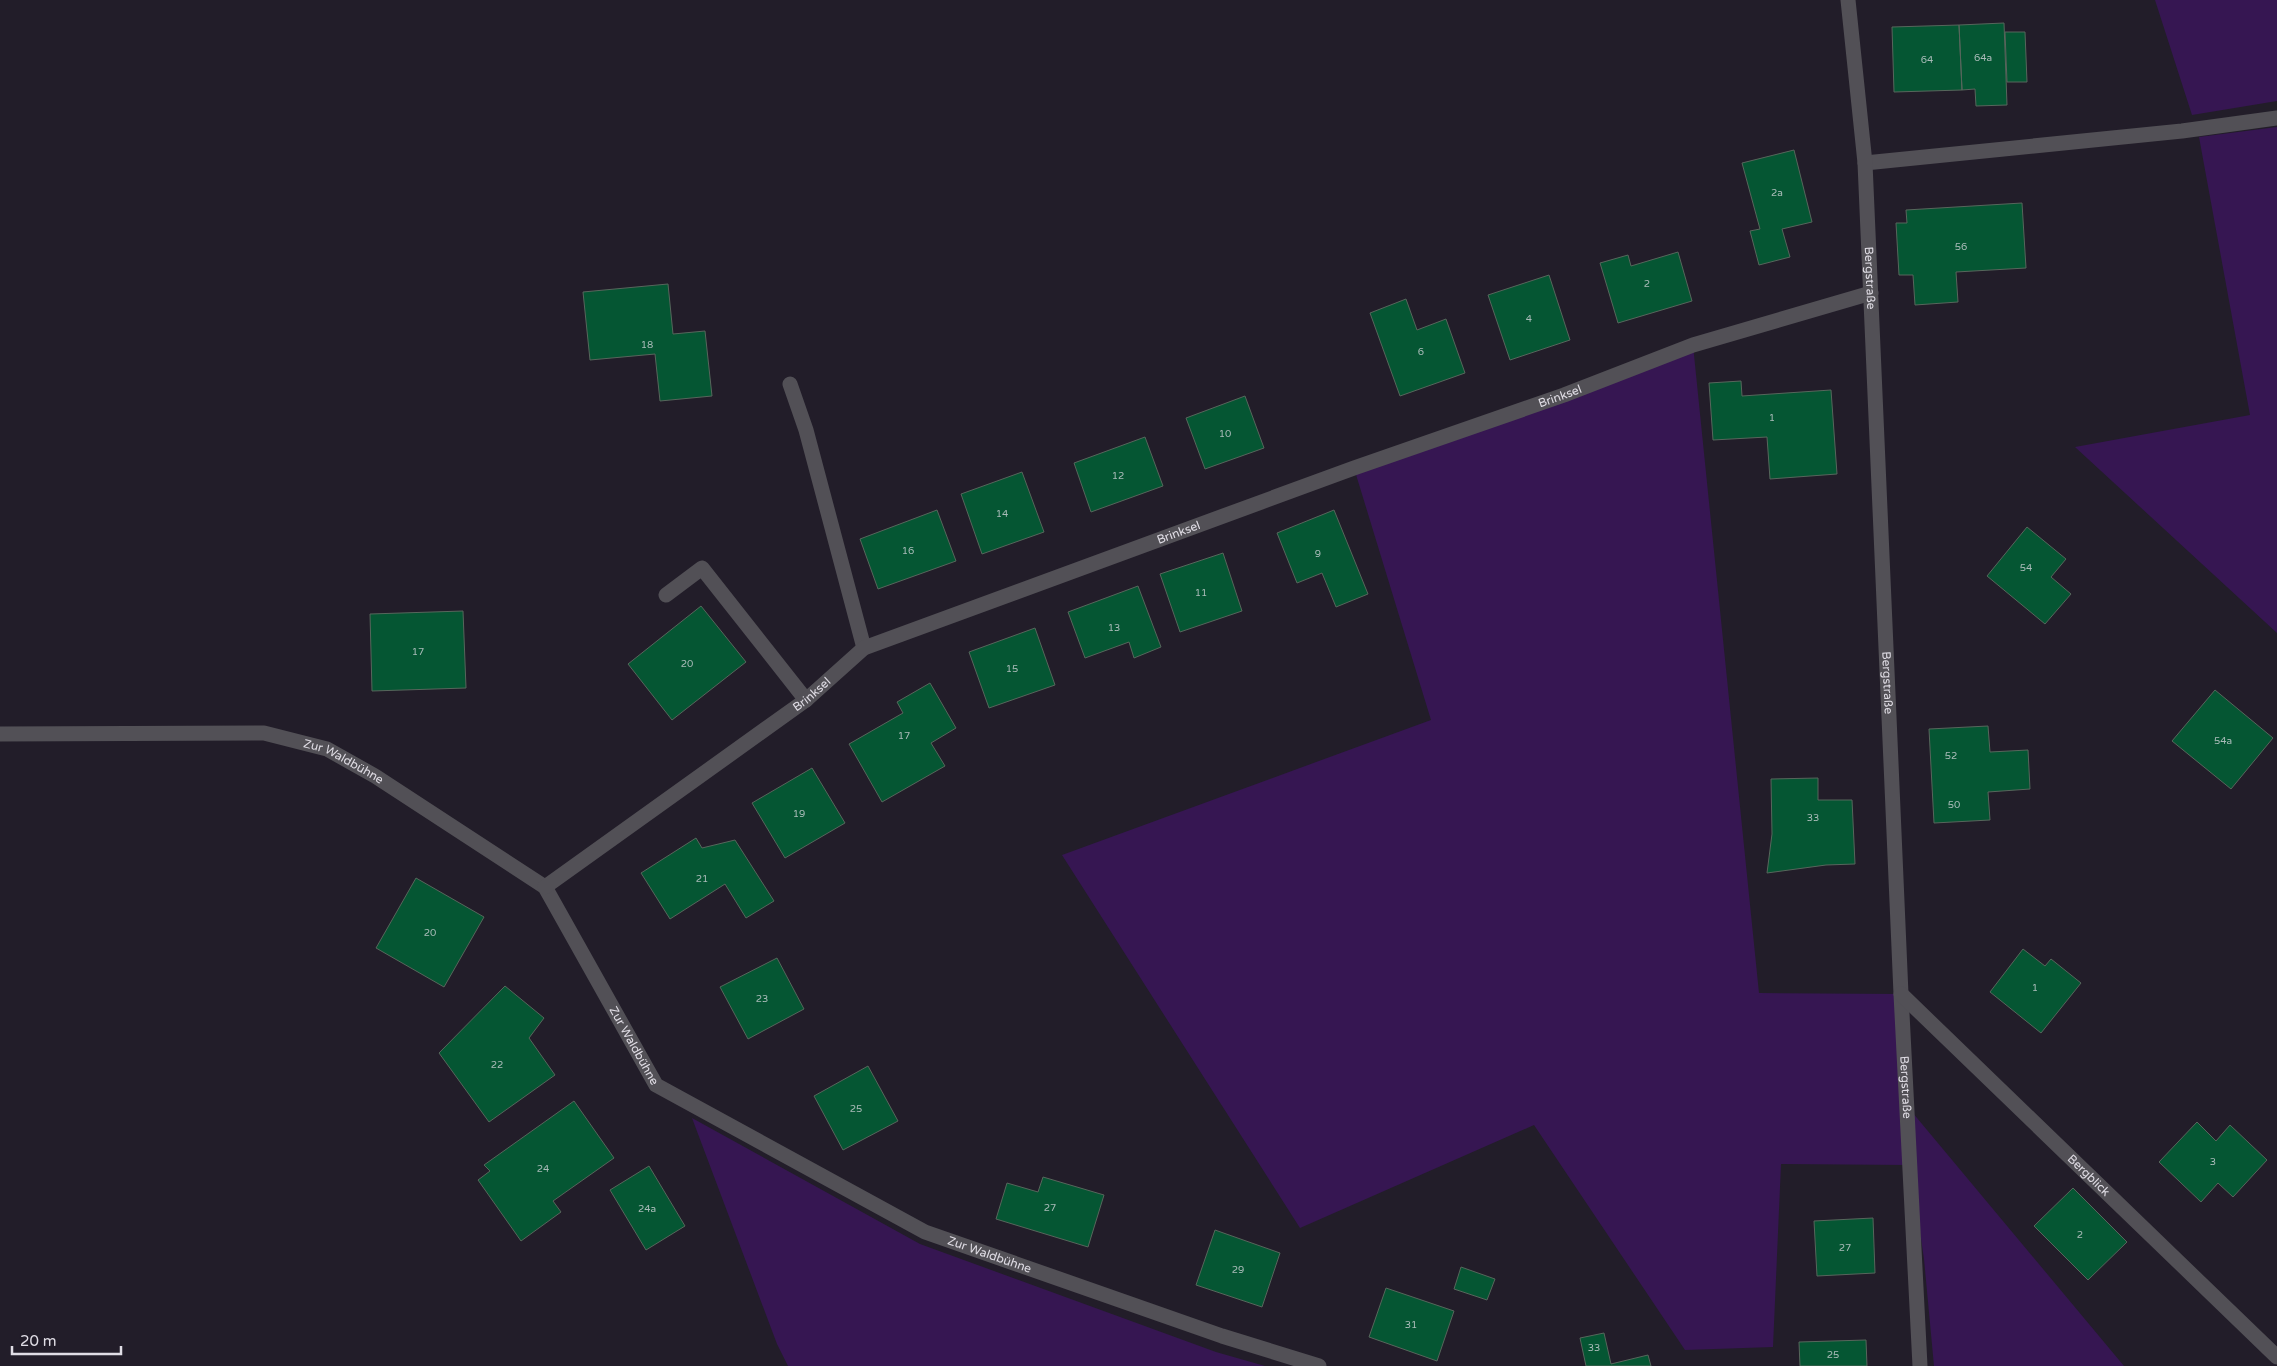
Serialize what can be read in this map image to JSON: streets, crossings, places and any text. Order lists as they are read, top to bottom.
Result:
{
  "streets": {
    "street": [
      "Bergstraße",
      "Brinksel",
      "Zur Waldbühne",
      "Bergblick"
    ]
  },
  "crossings": [
    ["Bergstraße", "Brinksel"],
    ["Bergstraße", "Bergblick"],
    ["Brinksel", "Zur Waldbühne"]
  ],
  "house_numbers": [
    "64a",
    "64",
    "2a",
    "56",
    "2",
    "4",
    "18",
    "6",
    "1",
    "10",
    "12",
    "14",
    "16",
    "9",
    "54",
    "11",
    "13",
    "17",
    "20",
    "15",
    "17",
    "54a",
    "52",
    "50",
    "19",
    "33",
    "21",
    "20",
    "1",
    "23",
    "22",
    "25",
    "3",
    "24",
    "27",
    "24a",
    "2",
    "27",
    "29",
    "31",
    "33",
    "25"
  ],
  "scale_bar": "20 m"
}
